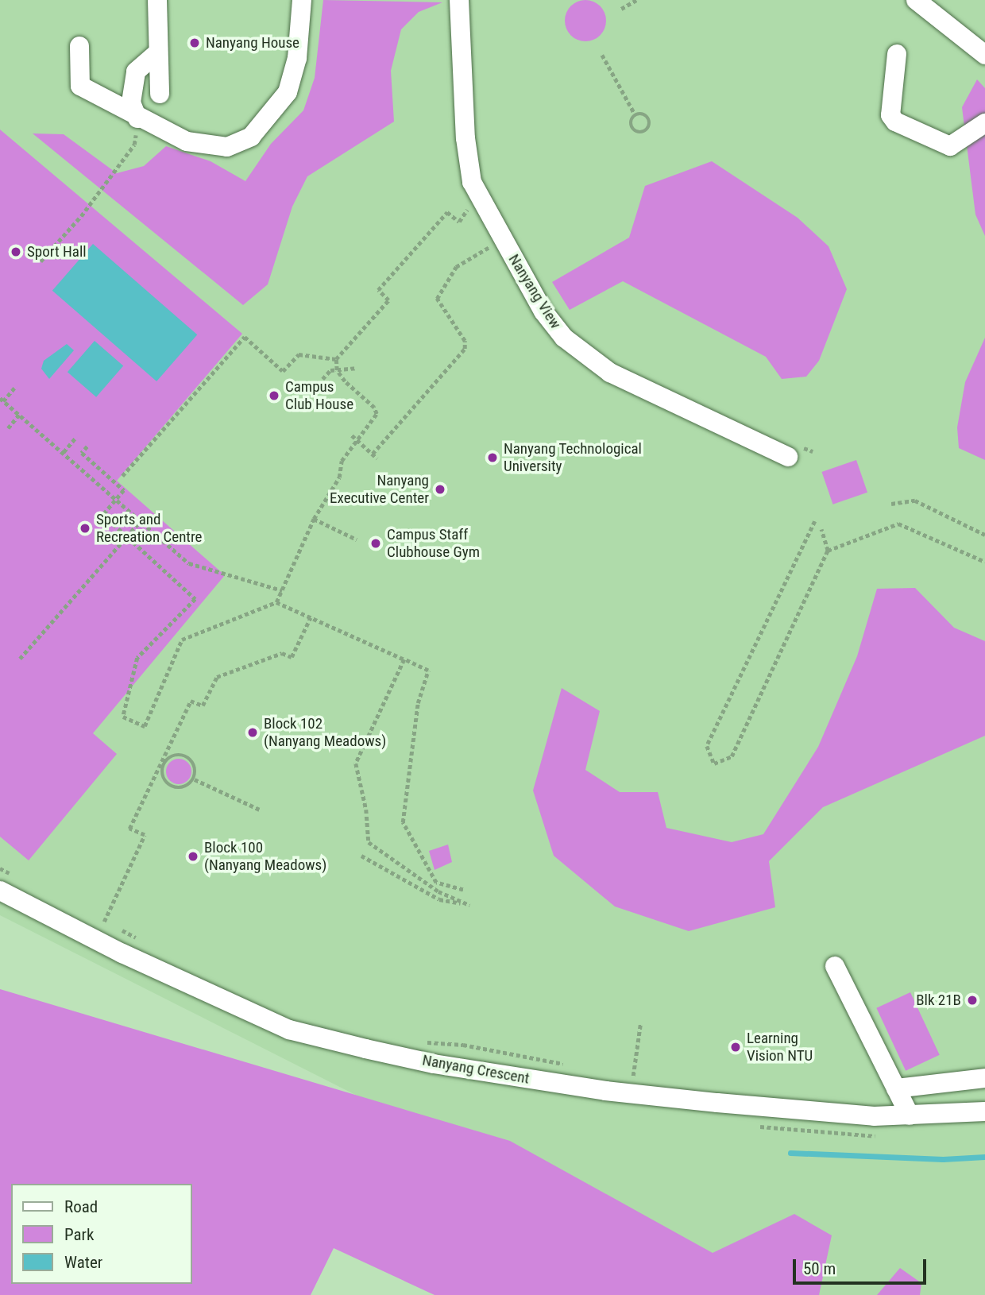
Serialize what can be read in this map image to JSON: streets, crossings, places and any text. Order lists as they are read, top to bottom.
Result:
{
  "streets": {
    "street": ["Nanyang View", "Nanyang Crescent"]
  },
  "places": [
    "Nanyang House",
    "Sport Hall",
    "Campus Club House",
    "Nanyang Technological University",
    "Nanyang Executive Center",
    "Sports and Recreation Centre",
    "Campus Staff Clubhouse Gym",
    "Block 102 (Nanyang Meadows)",
    "Block 100 (Nanyang Meadows)",
    "Blk 21B",
    "Learning Vision NTU"
  ],
  "legend": ["Road", "Park", "Water"],
  "scale_bar": "50 m"
}
